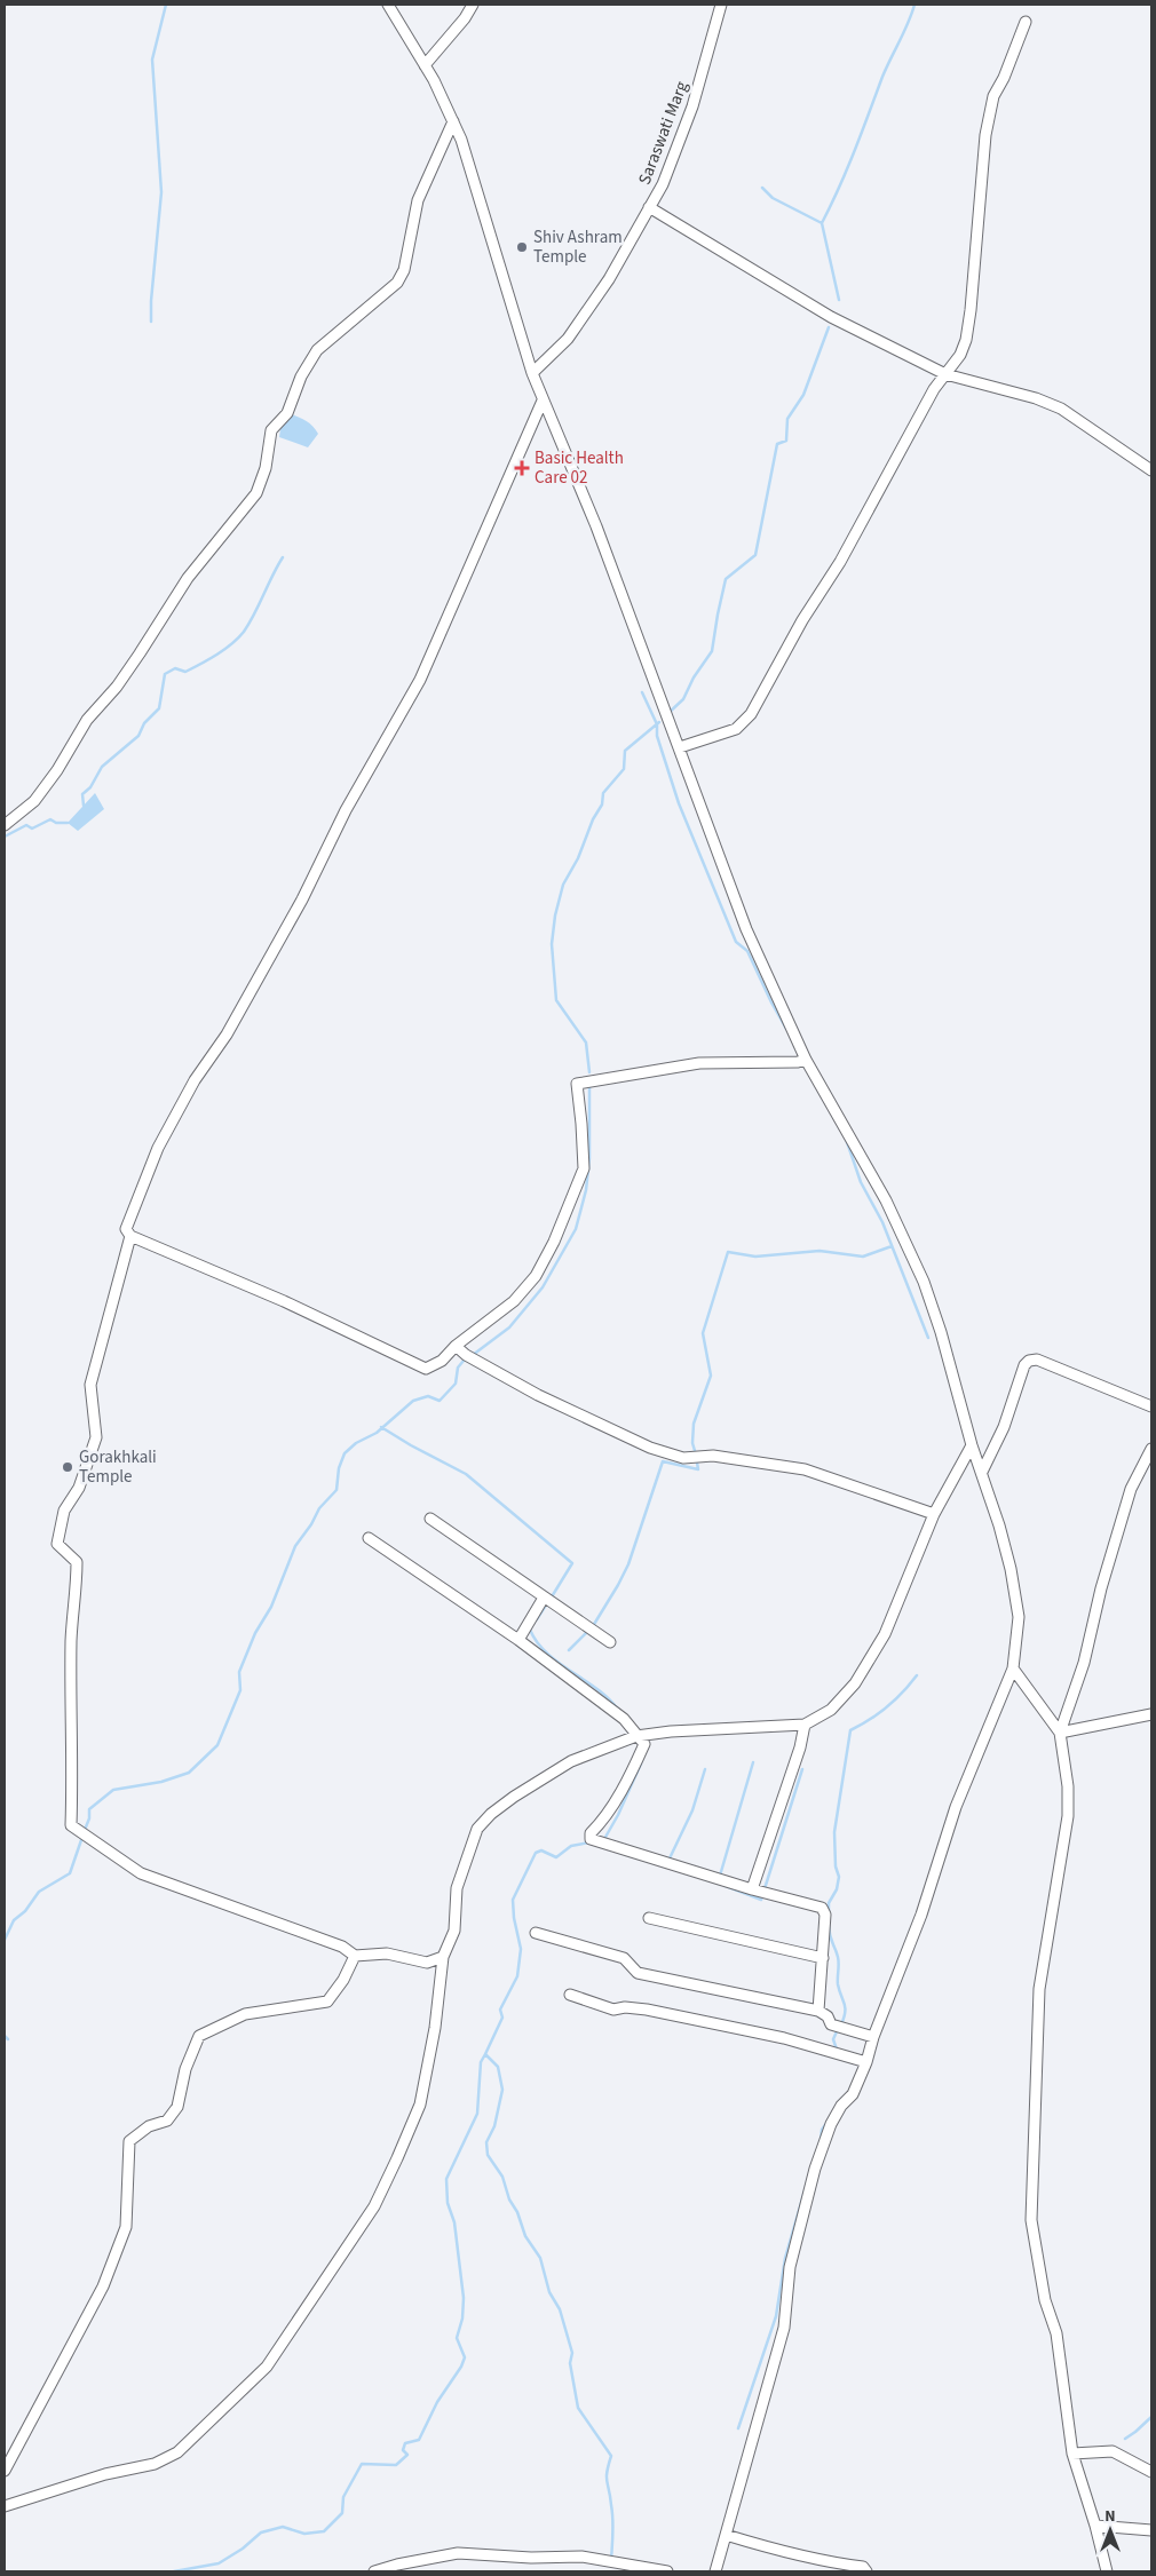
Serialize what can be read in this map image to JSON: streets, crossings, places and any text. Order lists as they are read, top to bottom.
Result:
{
  "streets": {
    "street": ["Saraswati Marg"]
  },
  "places": {
    "other": ["Shiv Ashram Temple", "Gorakhkali Temple"],
    "health": ["Basic Health Care 02"]
  },
  "north": "top"
}
